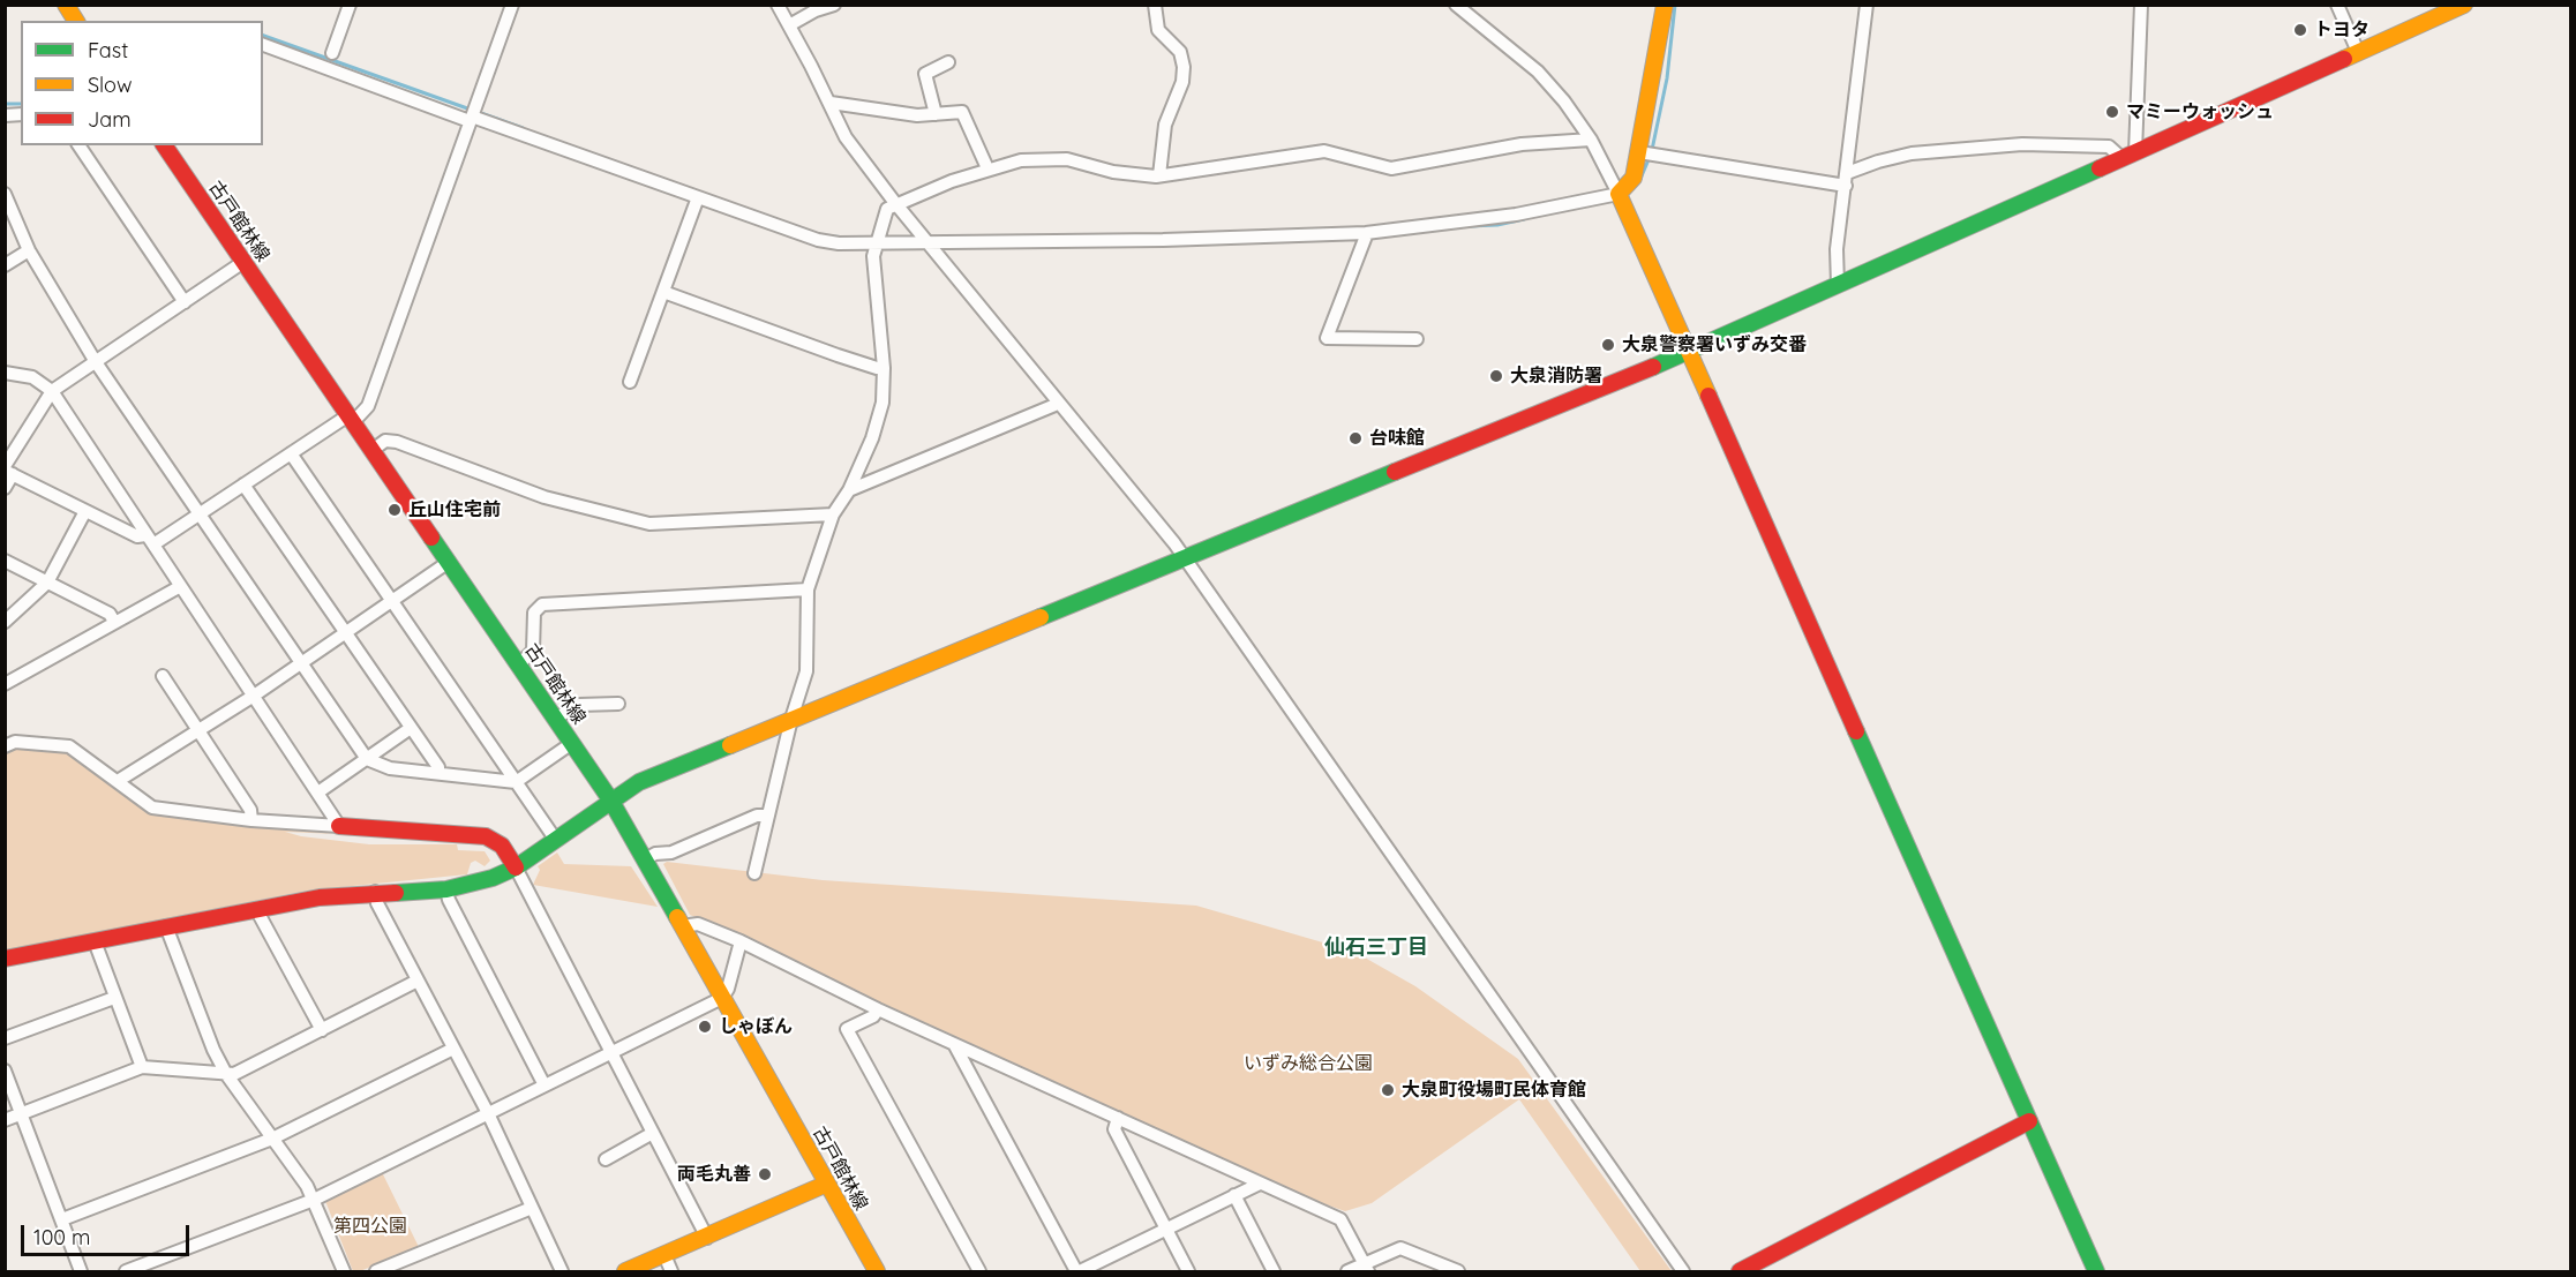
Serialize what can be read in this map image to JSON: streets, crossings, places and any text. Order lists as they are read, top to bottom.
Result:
{
  "streets": {
    "street": ["古戸館林線"]
  },
  "districts": ["仙石三丁目"],
  "parks": ["いずみ総合公園", "第四公園"],
  "places": [
    "トヨタ",
    "マミーウォッシュ",
    "大泉警察署いずみ交番",
    "大泉消防署",
    "台味館",
    "丘山住宅前",
    "しゃぼん",
    "大泉町役場町民体育館",
    "両毛丸善"
  ],
  "legend": ["Fast", "Slow", "Jam"],
  "scale_bar": "100 m"
}
